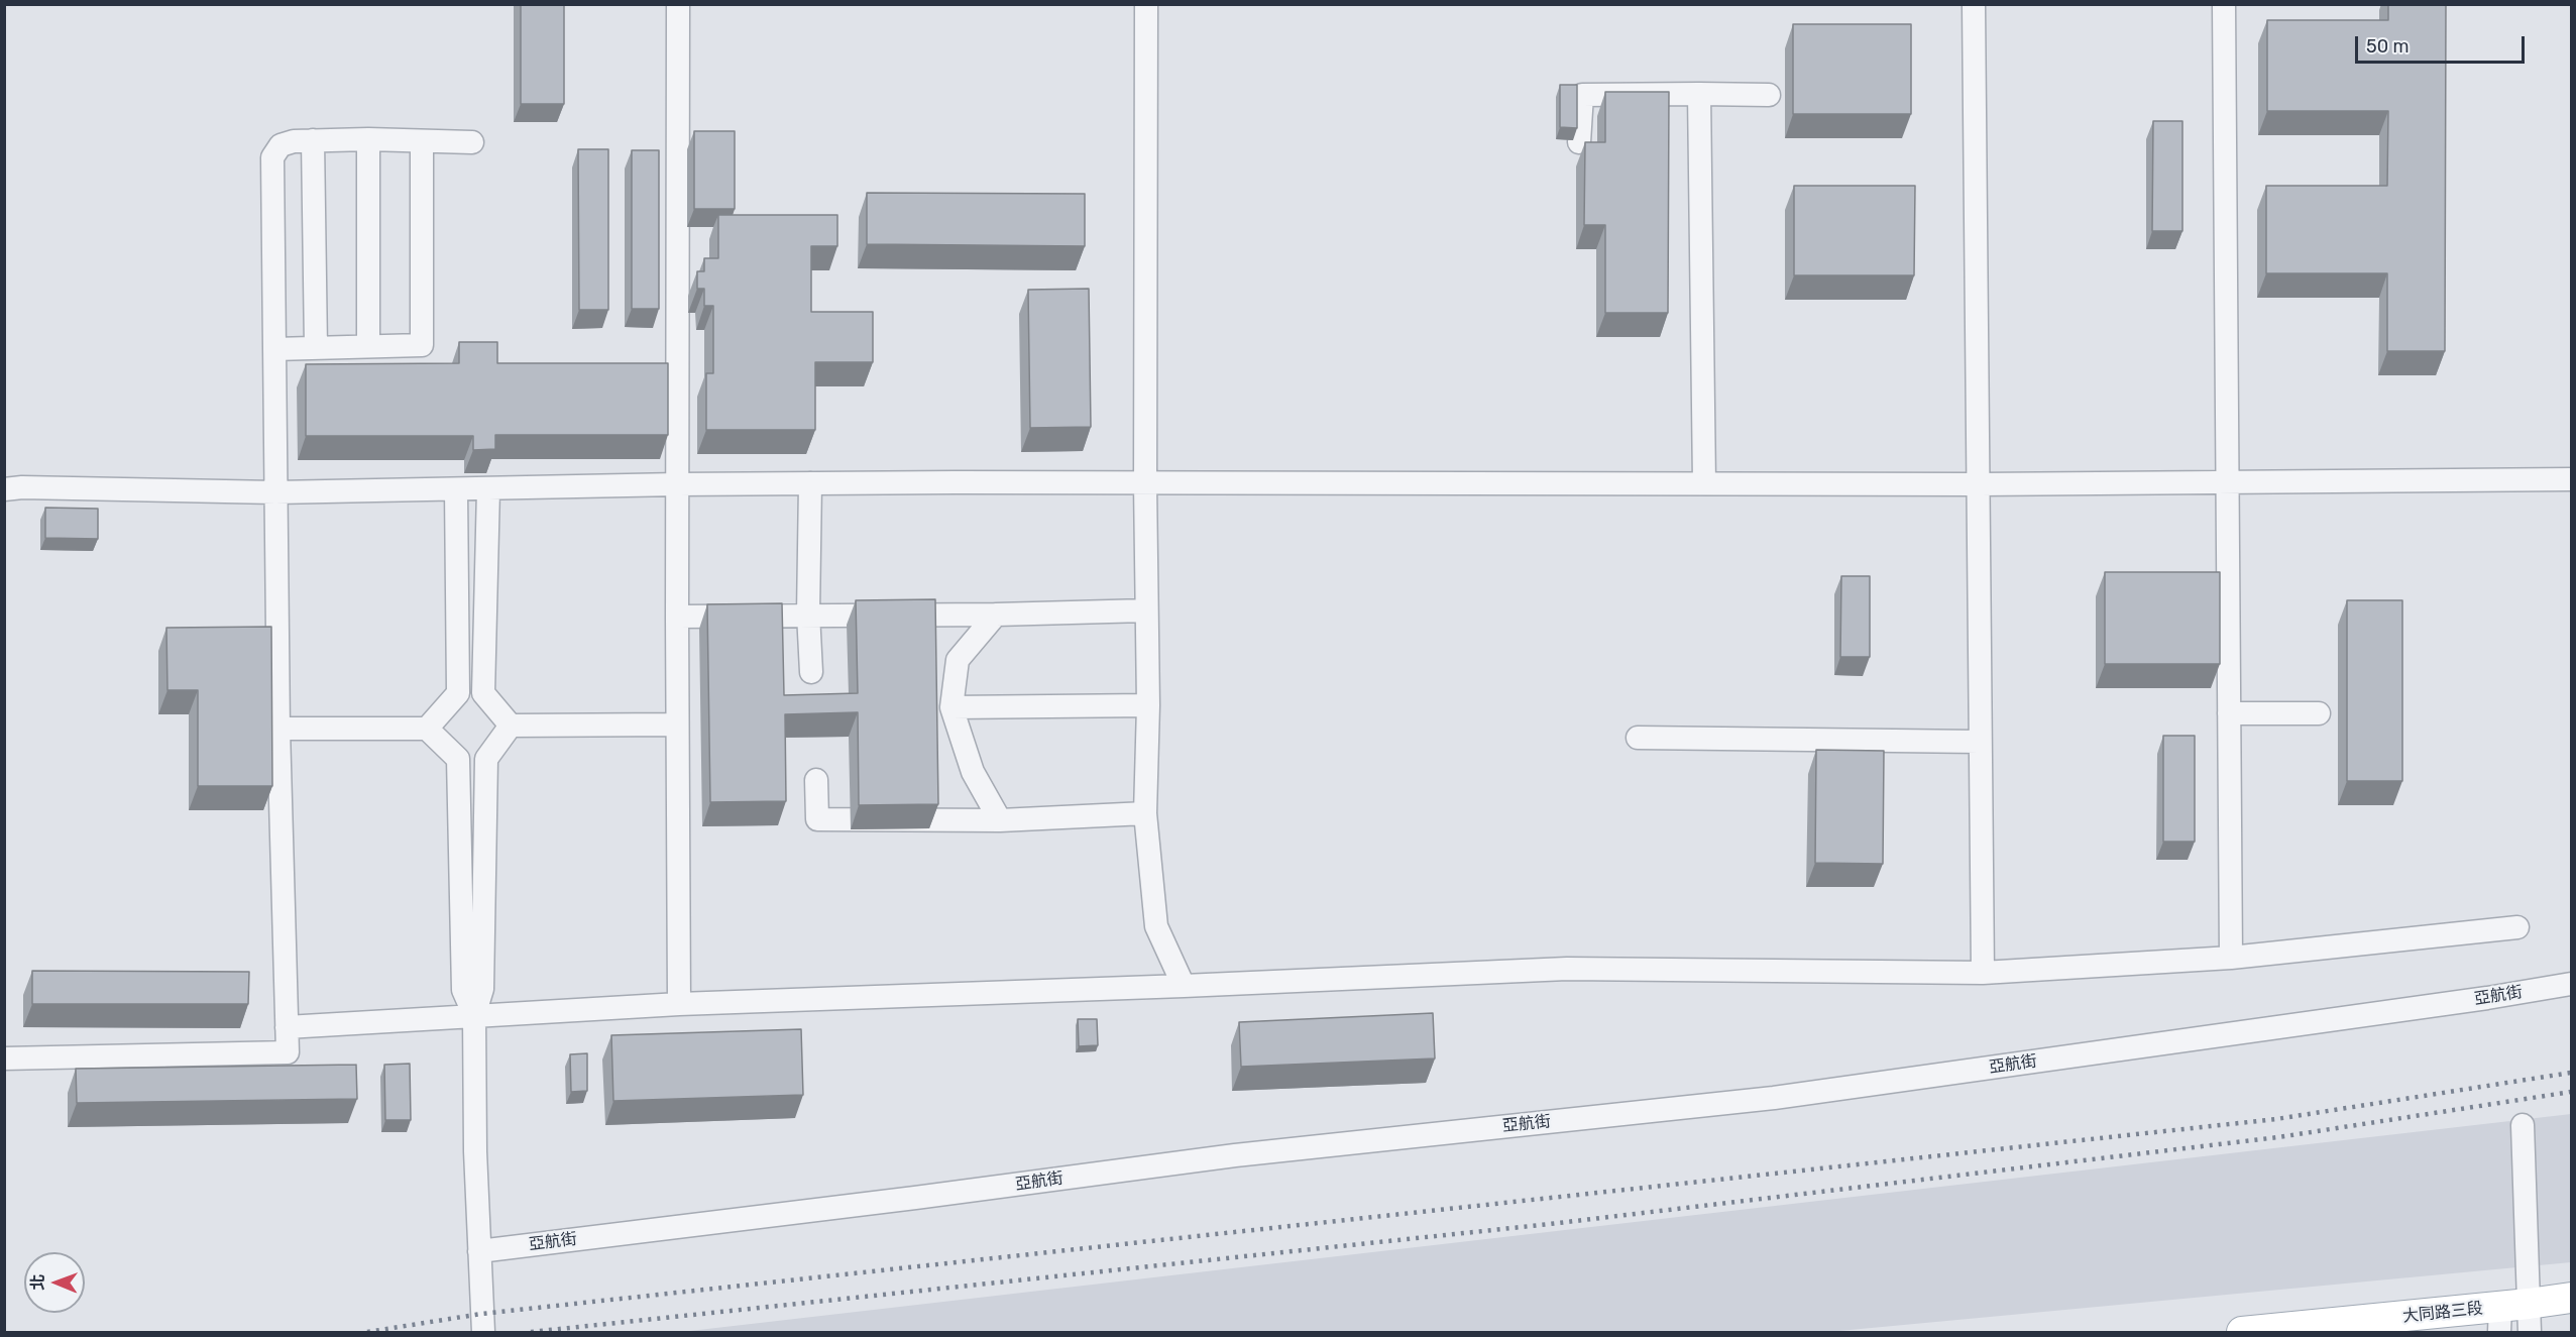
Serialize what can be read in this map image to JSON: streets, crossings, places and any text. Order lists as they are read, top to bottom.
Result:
{
  "streets": {
    "main road": ["大同路三段"],
    "street": ["亞航街"]
  },
  "scale_bar": "50 m",
  "north": "left"
}
